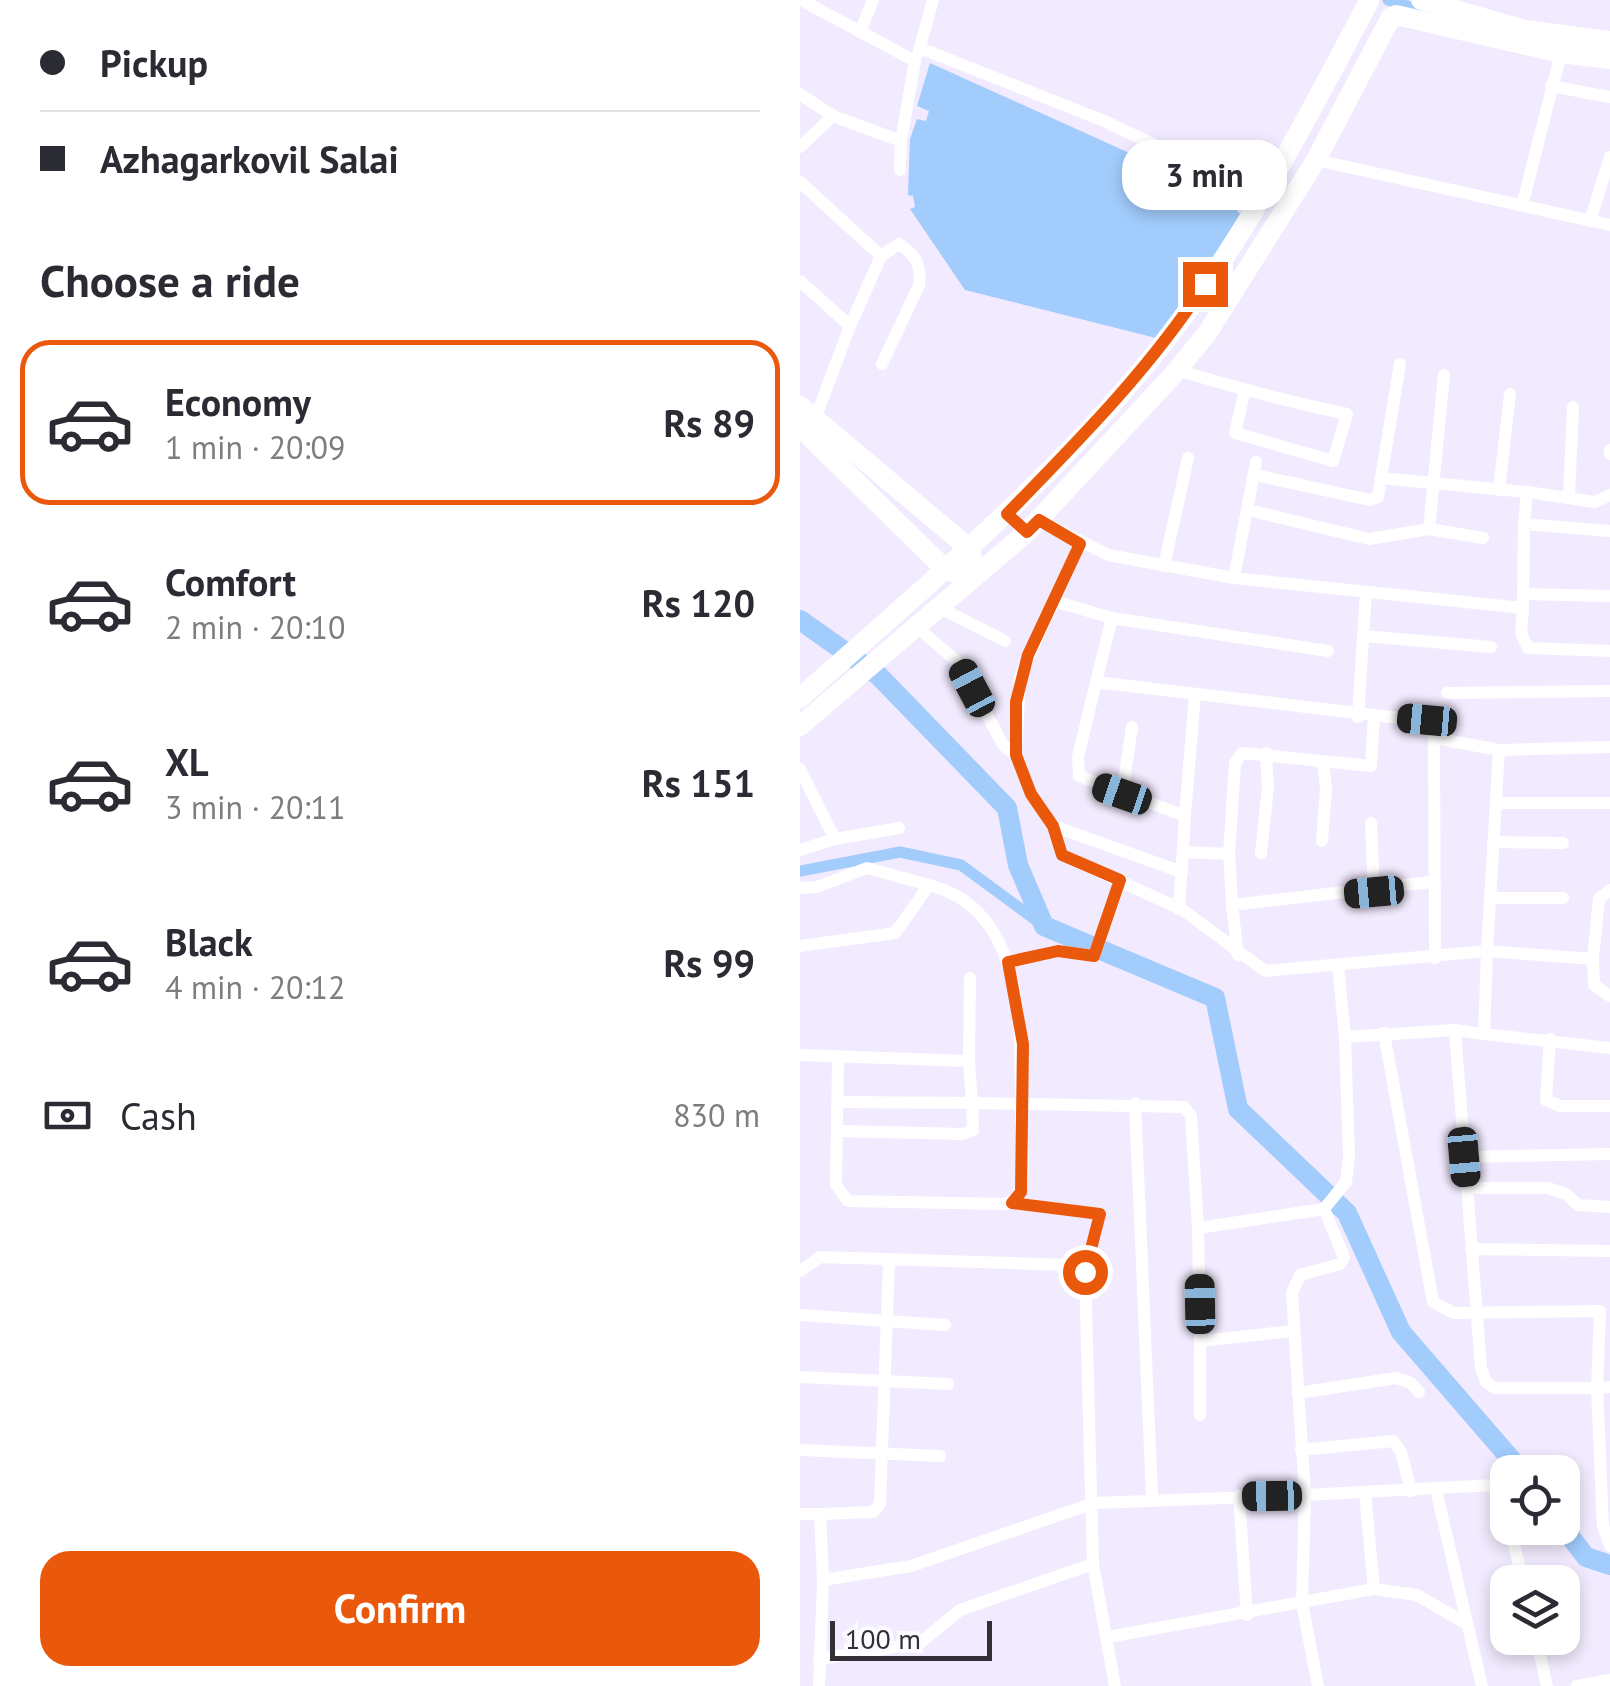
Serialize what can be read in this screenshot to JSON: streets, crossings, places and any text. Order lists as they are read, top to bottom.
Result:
{
  "scale_bar": "100 m",
  "page": {
    "banner": ["Pickup", "Azhagarkovil Salai"],
    "bubble": "3 min",
    "heading": "Choose a ride",
    "list": [
      {
        "name": "Economy",
        "note": "1 min · 20:09",
        "value": "Rs 89"
      },
      {
        "name": "Comfort",
        "note": "2 min · 20:10",
        "value": "Rs 120"
      },
      {
        "name": "XL",
        "note": "3 min · 20:11",
        "value": "Rs 151"
      },
      {
        "name": "Black",
        "note": "4 min · 20:12",
        "value": "Rs 99"
      }
    ],
    "pay": ["Cash", "830 m"],
    "buttons": "Confirm",
    "scale": "100 m"
  }
}
